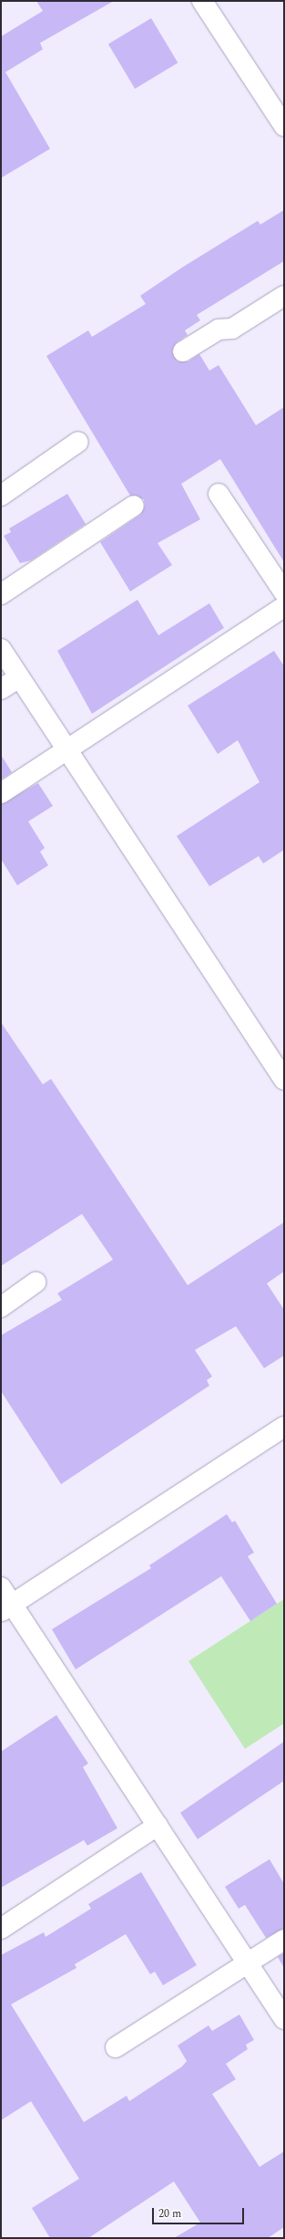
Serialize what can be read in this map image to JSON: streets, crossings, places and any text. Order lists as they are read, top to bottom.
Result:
{
  "scale_bar": "20 m"
}
